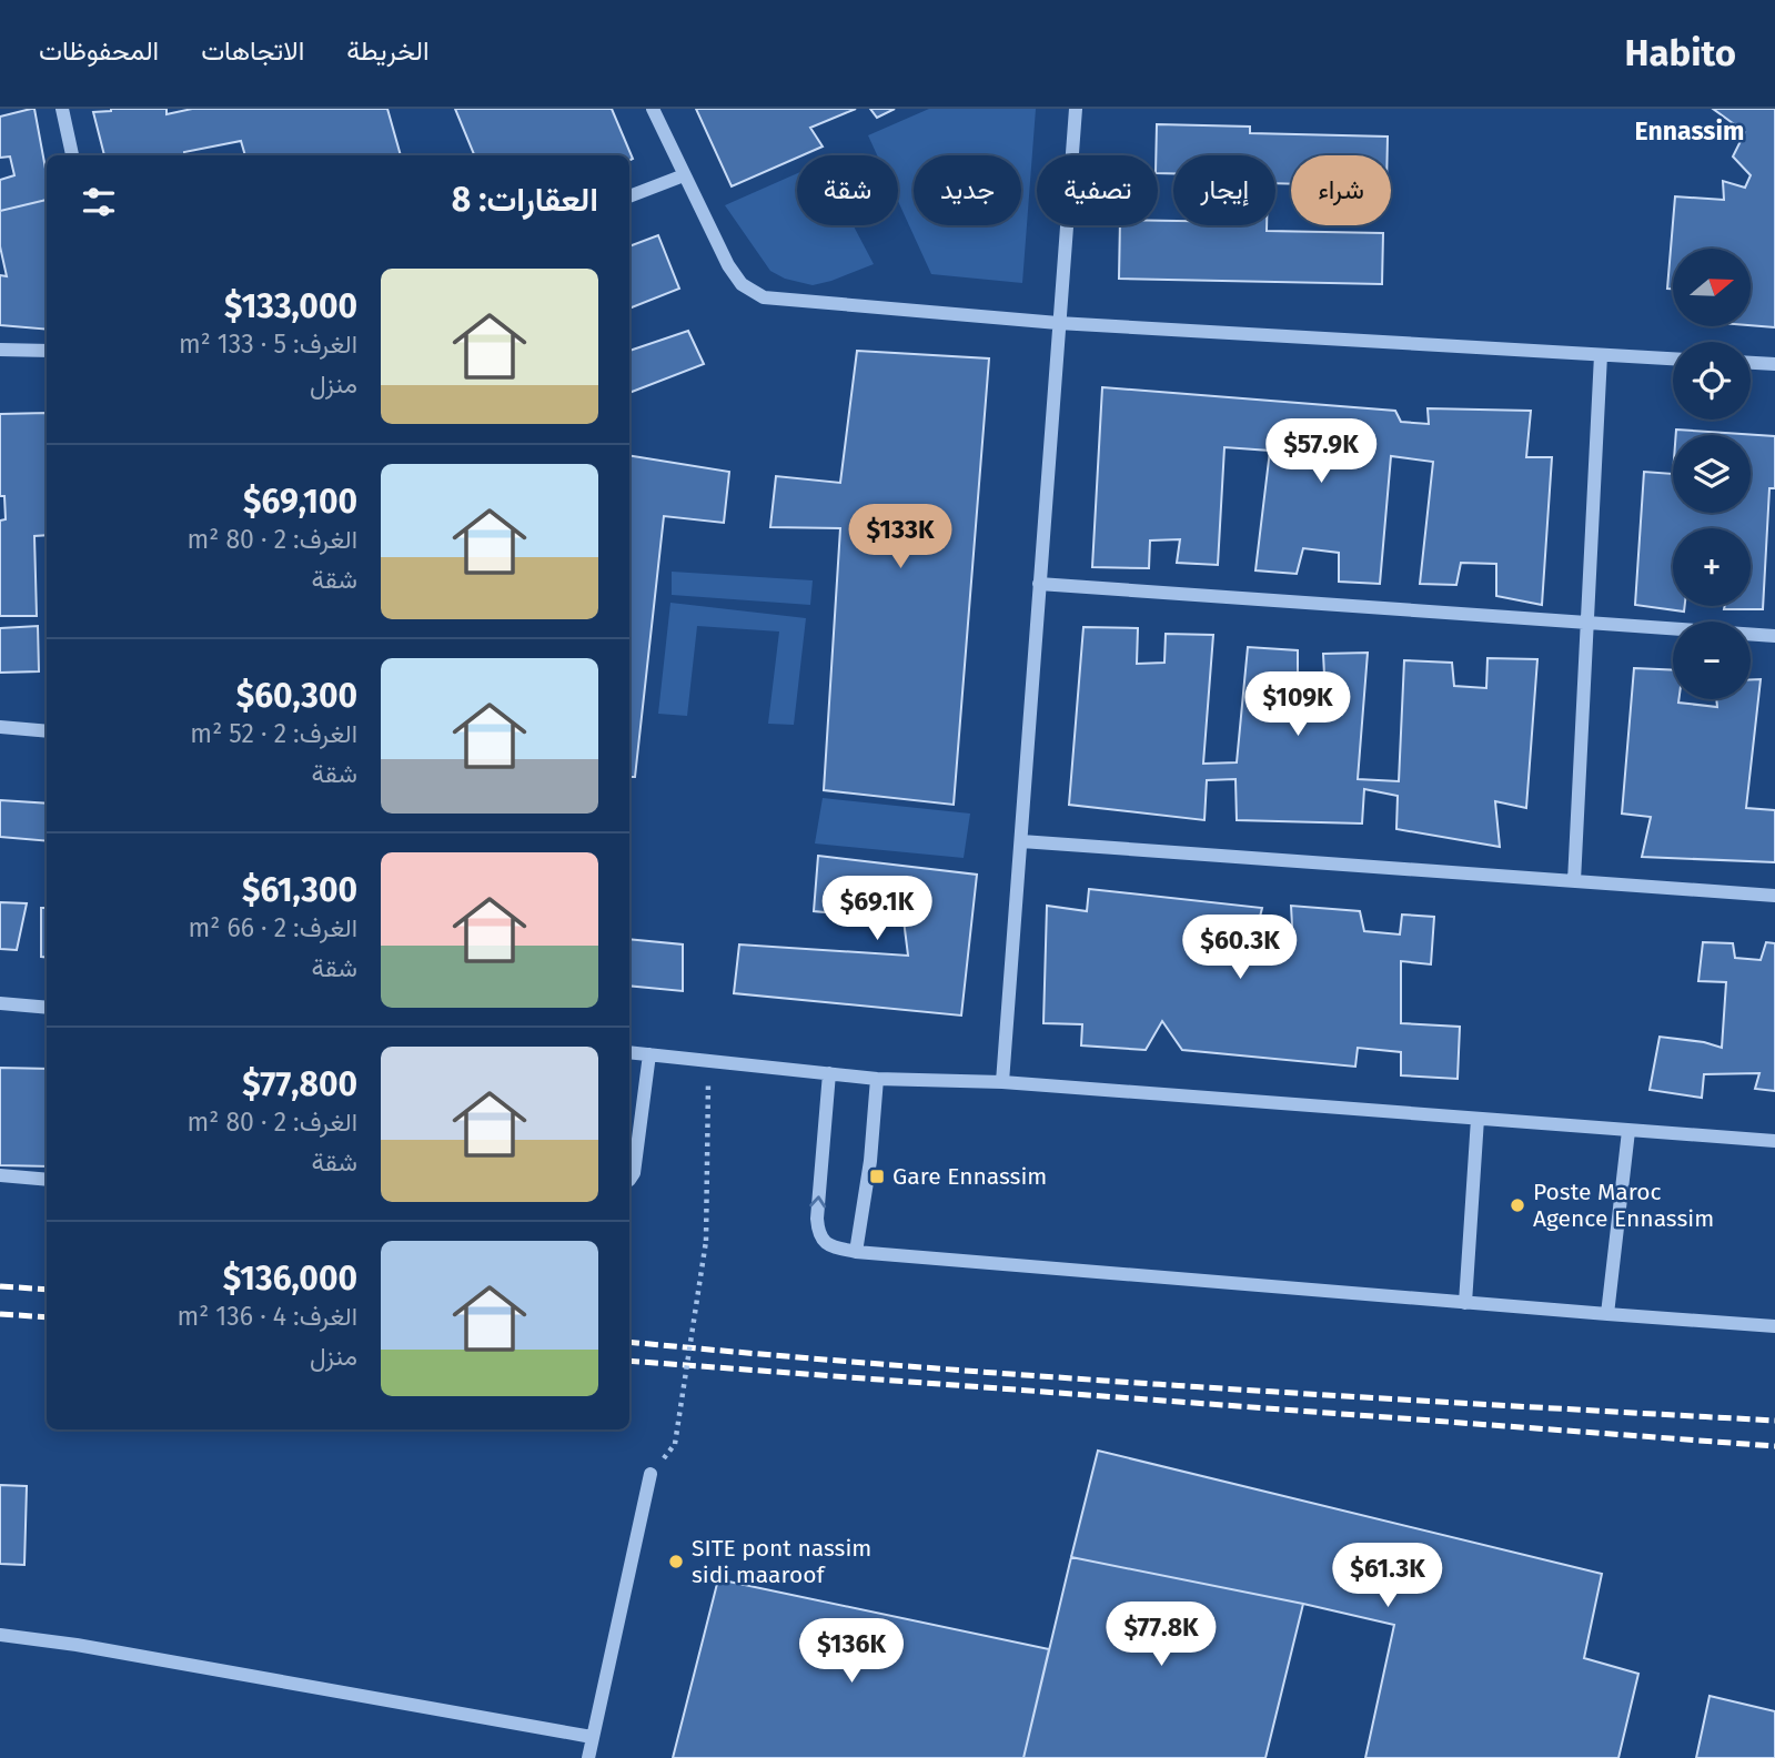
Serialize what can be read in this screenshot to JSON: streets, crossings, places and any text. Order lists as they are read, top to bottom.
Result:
{
  "districts": ["Ennassim"],
  "places": {
    "transit": ["Gare Ennassim"],
    "other": ["Poste Maroc Agence Ennassim", "SITE pont nassim sidi maaroof"]
  },
  "north": "right",
  "page": {
    "header": "Habito",
    "nav": ["الخريطة", "الاتجاهات", "المحفوظات"],
    "chip": [
      "شراء",
      "إيجار",
      "تصفية",
      "جديد",
      "شقة"
    ],
    "heading": "العقارات: 8",
    "map_buttons": ["+", "−"],
    "list": [
      {
        "name": "$133,000",
        "note": "الغرف: 5 · 133 m² · منزل"
      },
      {
        "name": "$69,100",
        "note": "الغرف: 2 · 80 m² · شقة"
      },
      {
        "name": "$60,300",
        "note": "الغرف: 2 · 52 m² · شقة"
      },
      {
        "name": "$61,300",
        "note": "الغرف: 2 · 66 m² · شقة"
      },
      {
        "name": "$77,800",
        "note": "الغرف: 2 · 80 m² · شقة"
      },
      {
        "name": "$136,000",
        "note": "الغرف: 4 · 136 m² · منزل"
      }
    ],
    "price": [
      "$57.9K",
      "$133K",
      "$109K",
      "$69.1K",
      "$60.3K",
      "$61.3K",
      "$77.8K",
      "$136K"
    ]
  }
}
